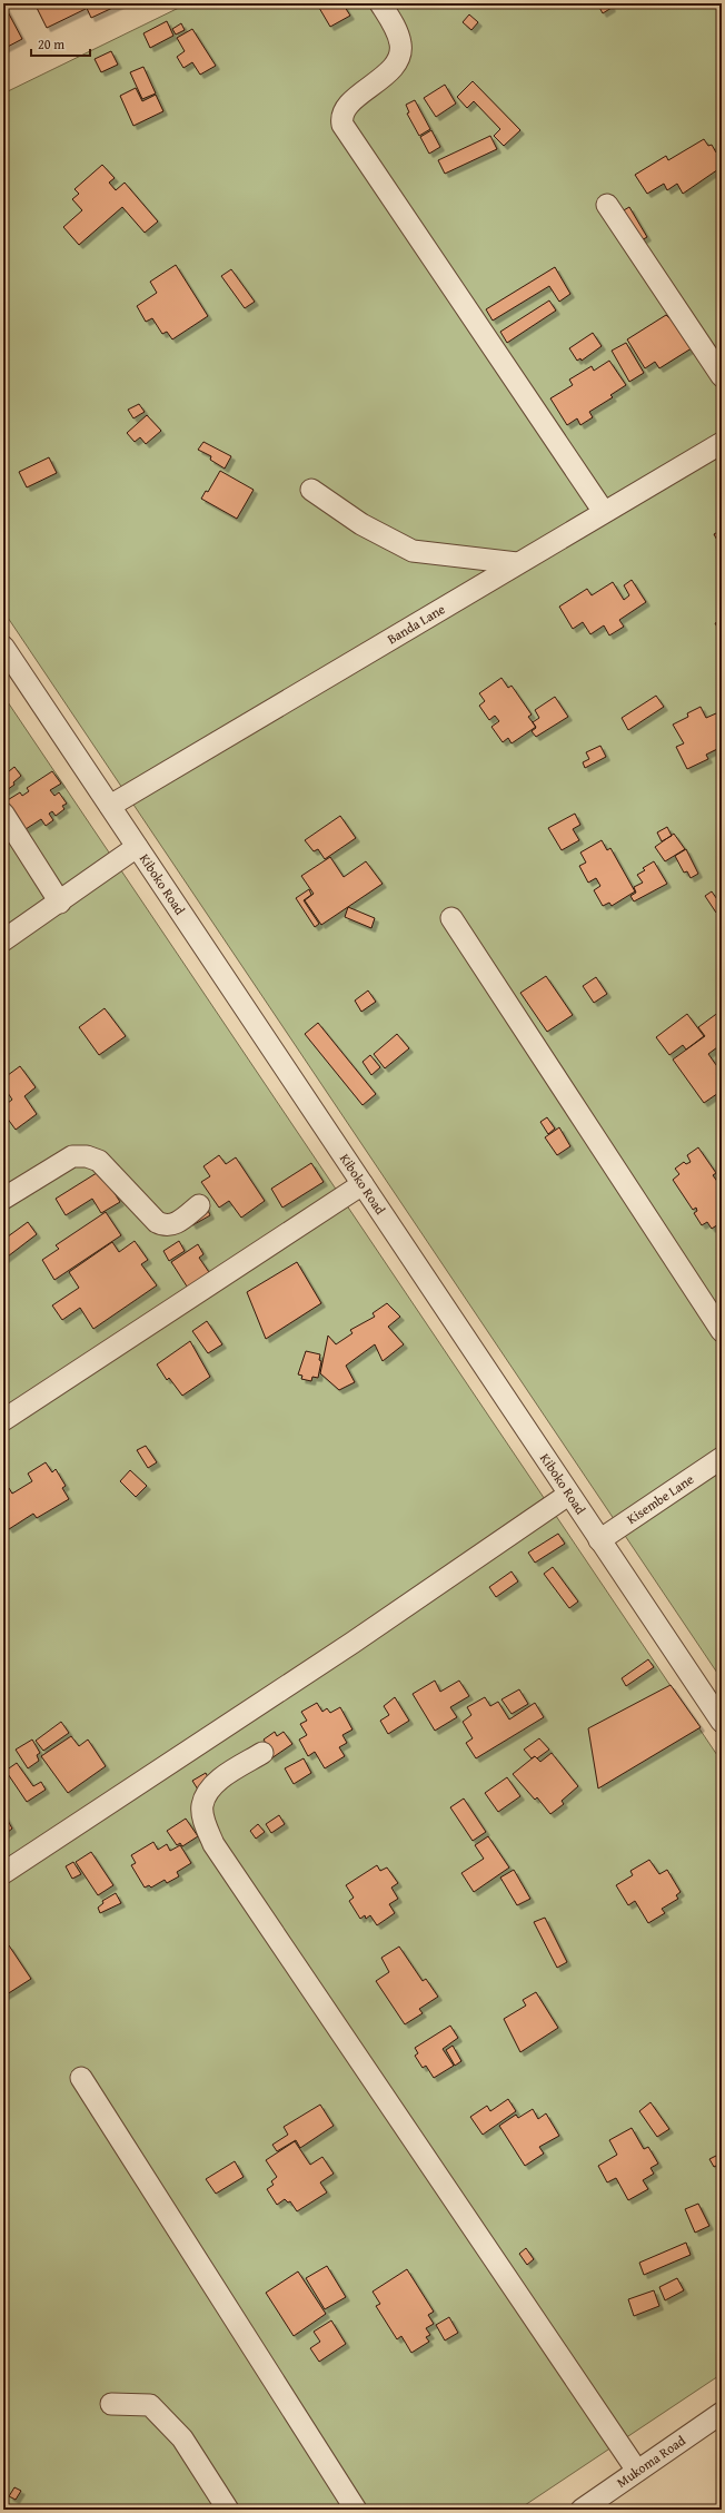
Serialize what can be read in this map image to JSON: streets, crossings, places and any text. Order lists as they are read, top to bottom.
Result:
{
  "streets": {
    "street": [
      "Banda Lane",
      "Kiboko Road",
      "Kisembe Lane",
      "Mukoma Road"
    ]
  },
  "crossings": [
    ["Banda Lane", "Kiboko Road"],
    ["Kiboko Road", "Kisembe Lane"]
  ],
  "scale_bar": "20 m"
}
